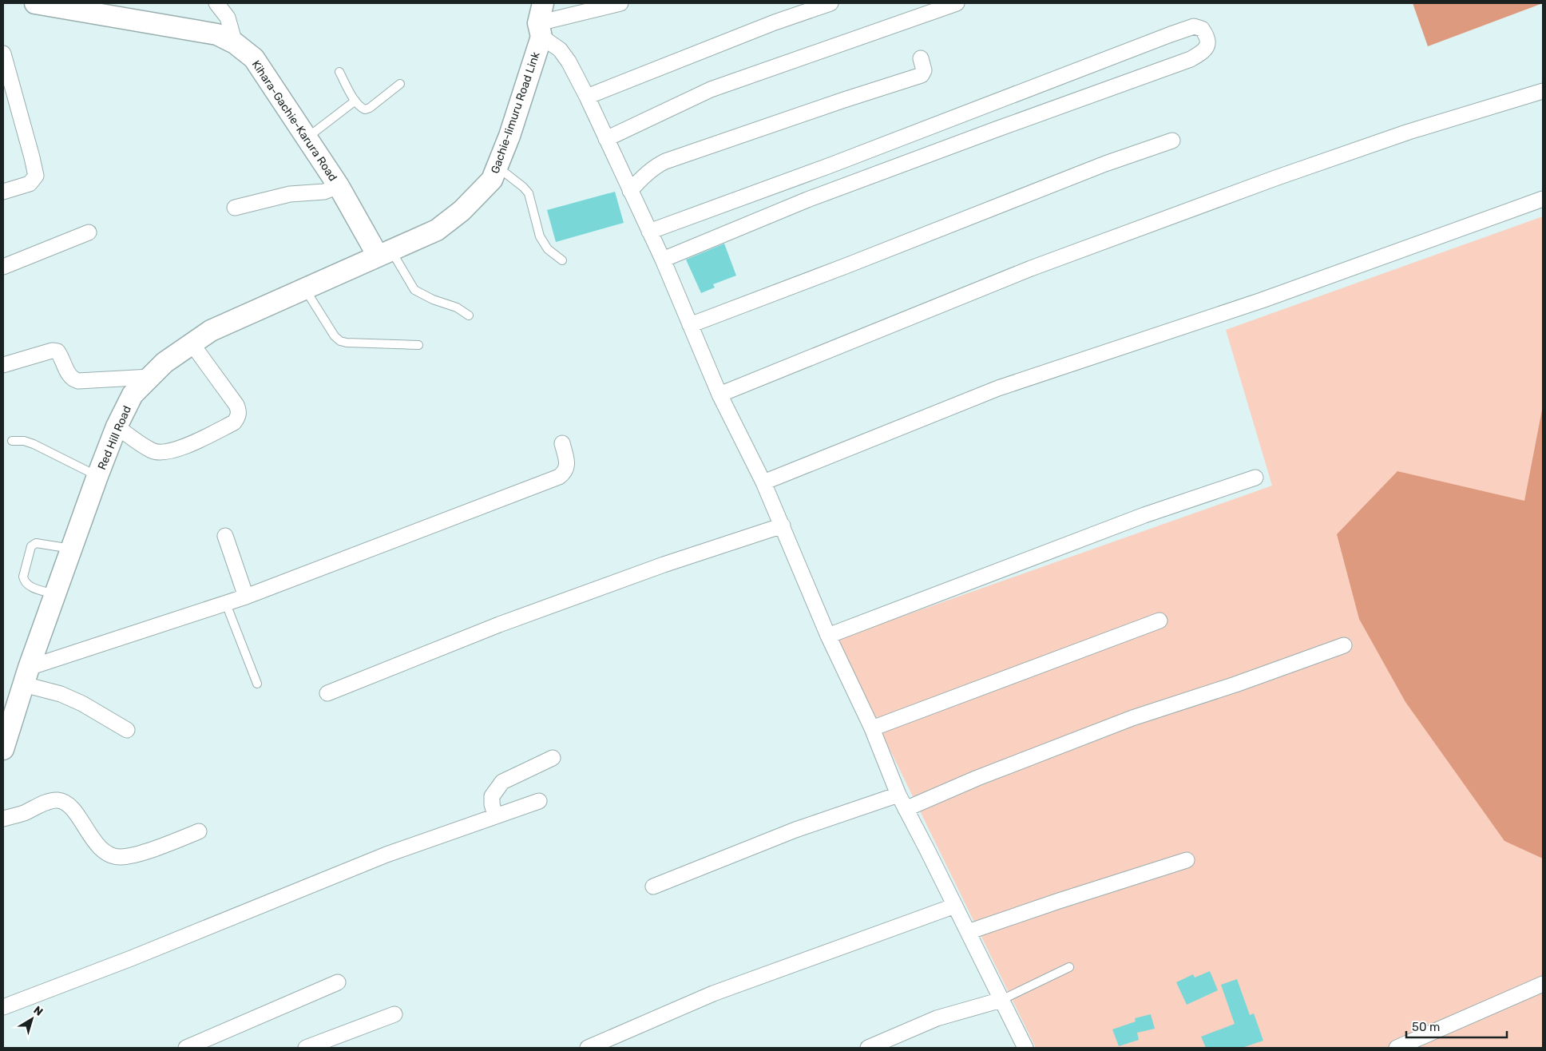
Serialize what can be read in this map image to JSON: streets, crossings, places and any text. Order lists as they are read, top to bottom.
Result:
{
  "streets": {
    "street": ["Gachie-limuru Road Link", "Kihara-Gachie-Karura Road", "Red Hill Road"]
  },
  "crossings": [
    ["Gachie-limuru Road Link", "Kihara-Gachie-Karura Road"],
    ["Gachie-limuru Road Link", "Red Hill Road"],
    ["Kihara-Gachie-Karura Road", "Red Hill Road"]
  ],
  "scale_bar": "50 m",
  "north": "top right"
}
